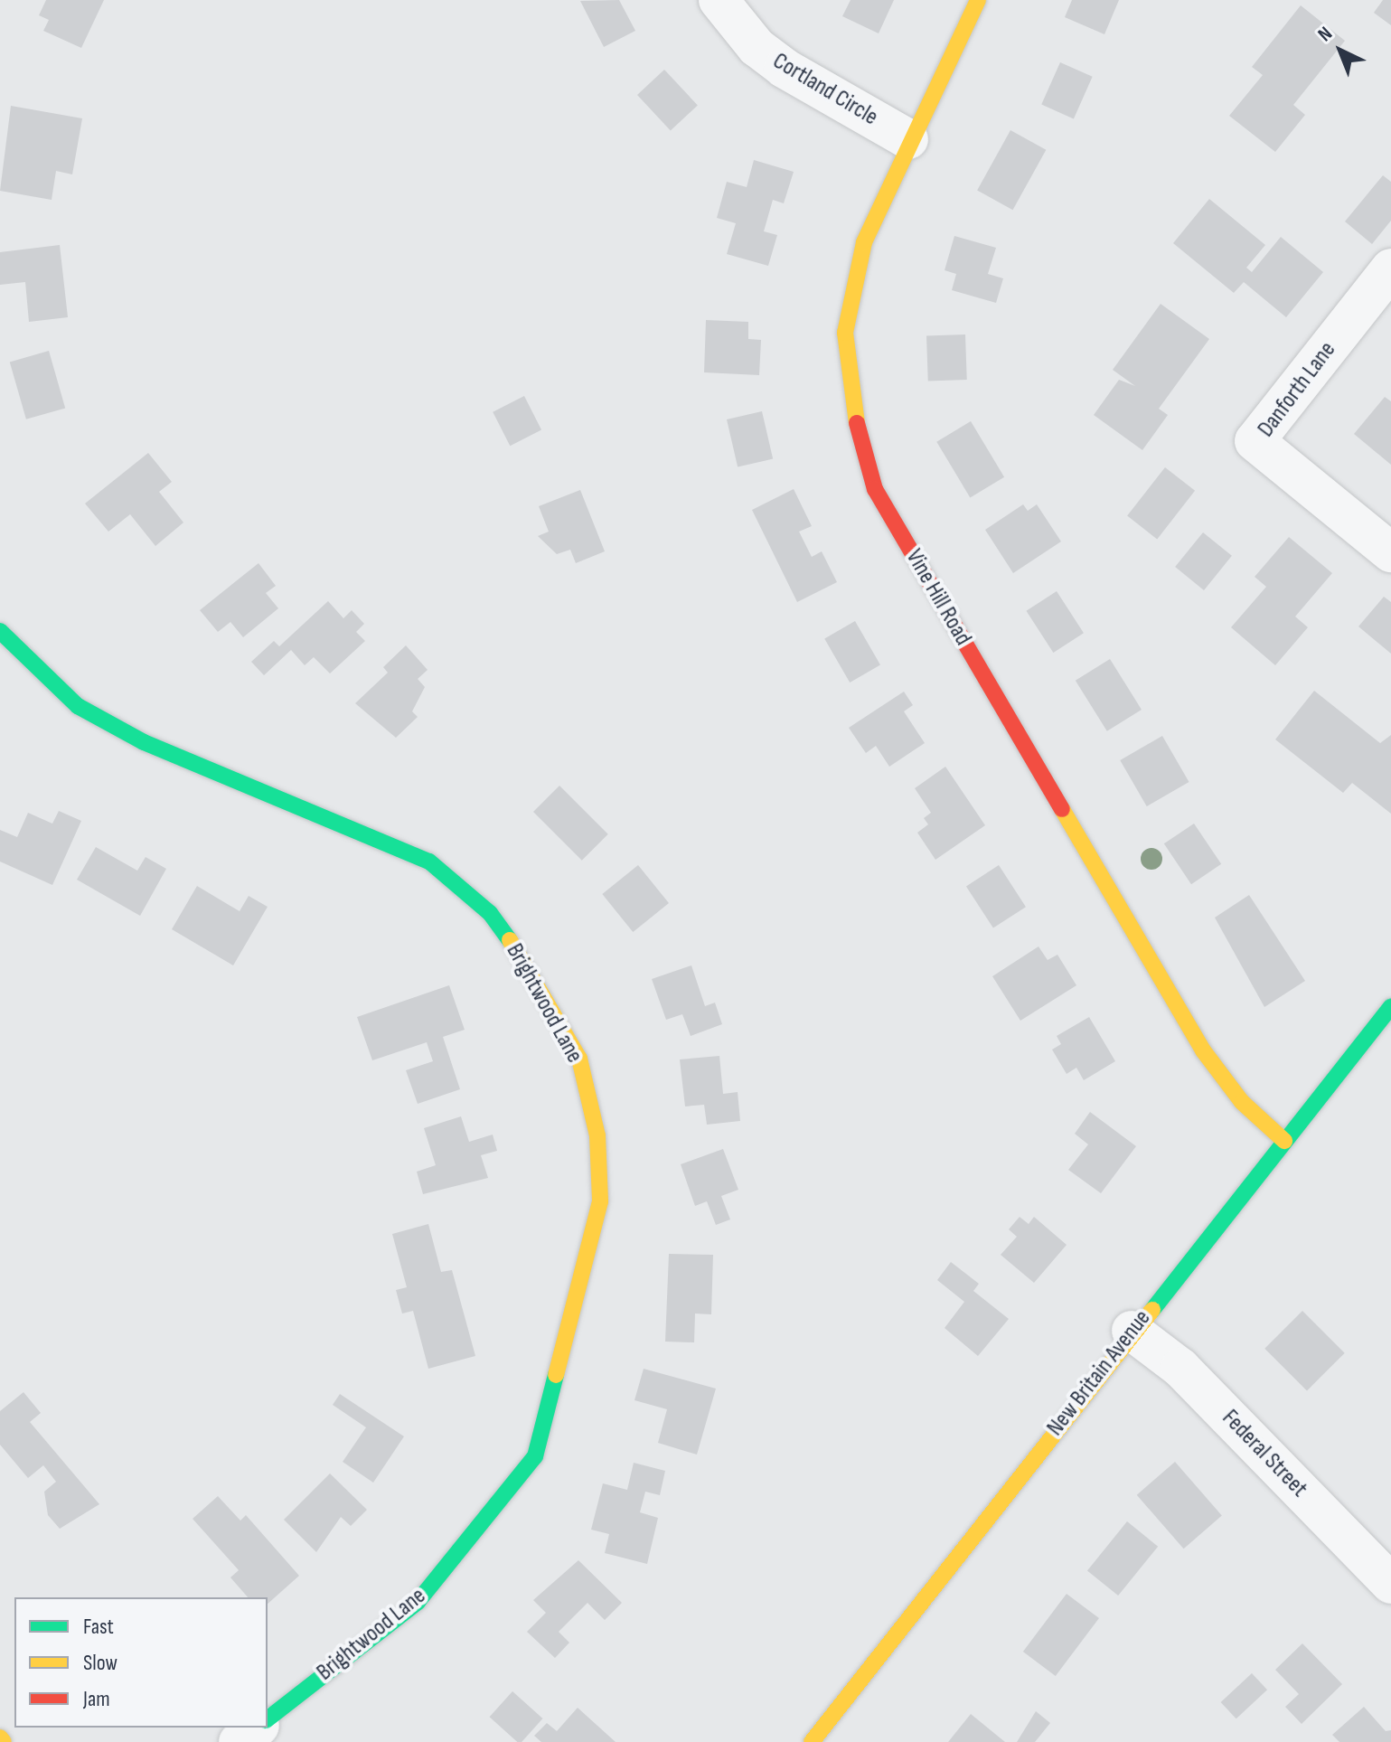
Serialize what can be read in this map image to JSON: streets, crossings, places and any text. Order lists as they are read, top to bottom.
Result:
{
  "streets": {
    "street": [
      "Cortland Circle",
      "Danforth Lane",
      "Vine Hill Road",
      "Brightwood Lane",
      "New Britain Avenue",
      "Federal Street"
    ]
  },
  "crossings": [
    ["Cortland Circle", "Vine Hill Road"],
    ["Vine Hill Road", "New Britain Avenue"],
    ["New Britain Avenue", "Federal Street"]
  ],
  "legend": ["Fast", "Slow", "Jam"],
  "north": "top left"
}
